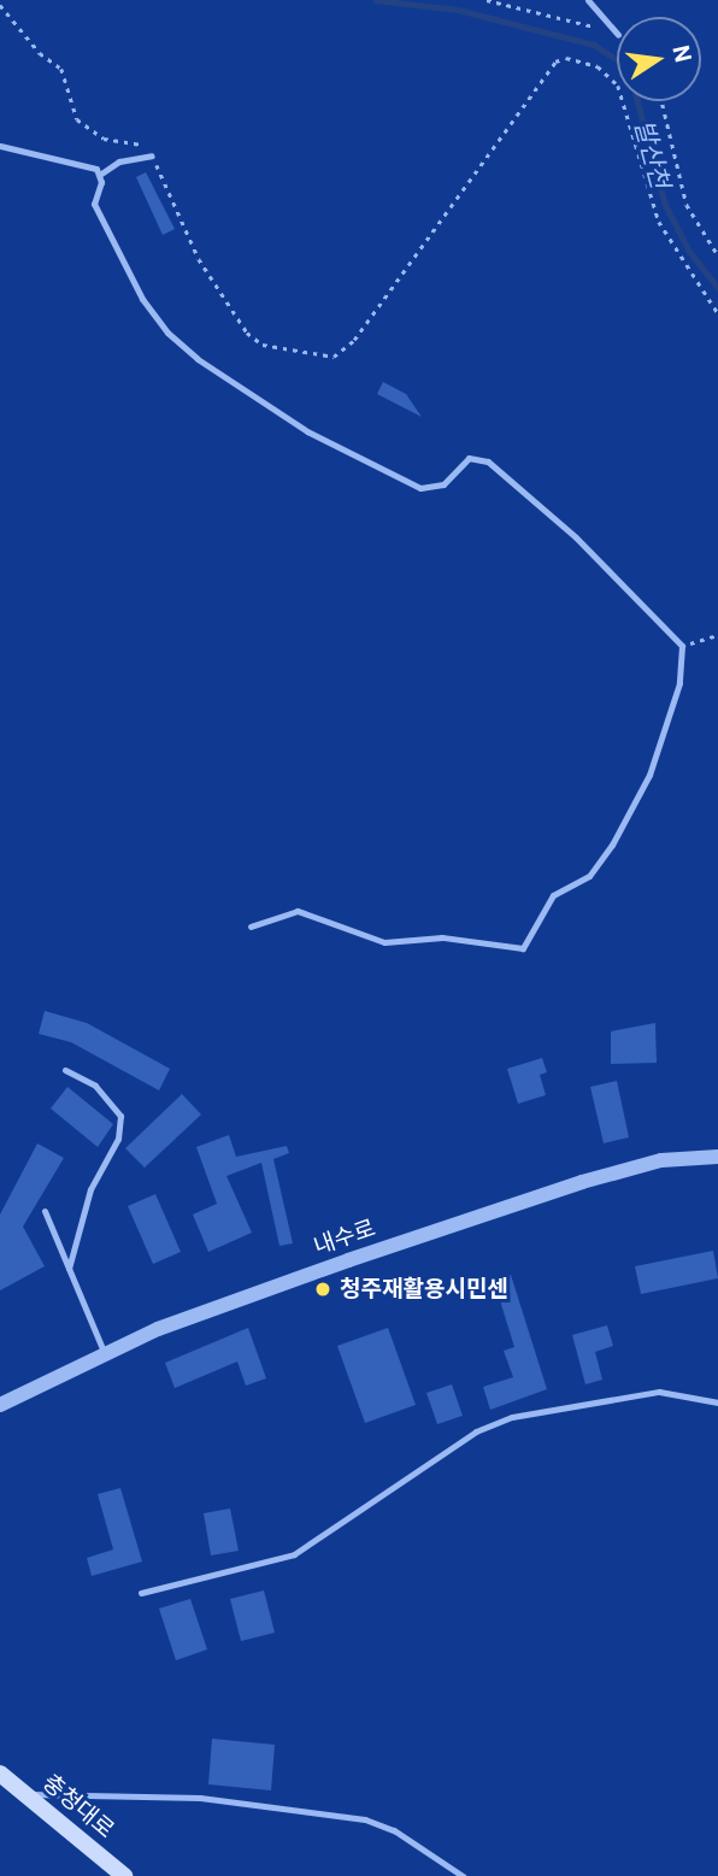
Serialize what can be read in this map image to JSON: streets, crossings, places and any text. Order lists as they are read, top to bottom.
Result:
{
  "streets": {
    "main road": ["충청대로"],
    "street": ["내수로"]
  },
  "water": ["발산천"],
  "places": ["청주재활용시민센"],
  "north": "right"
}
